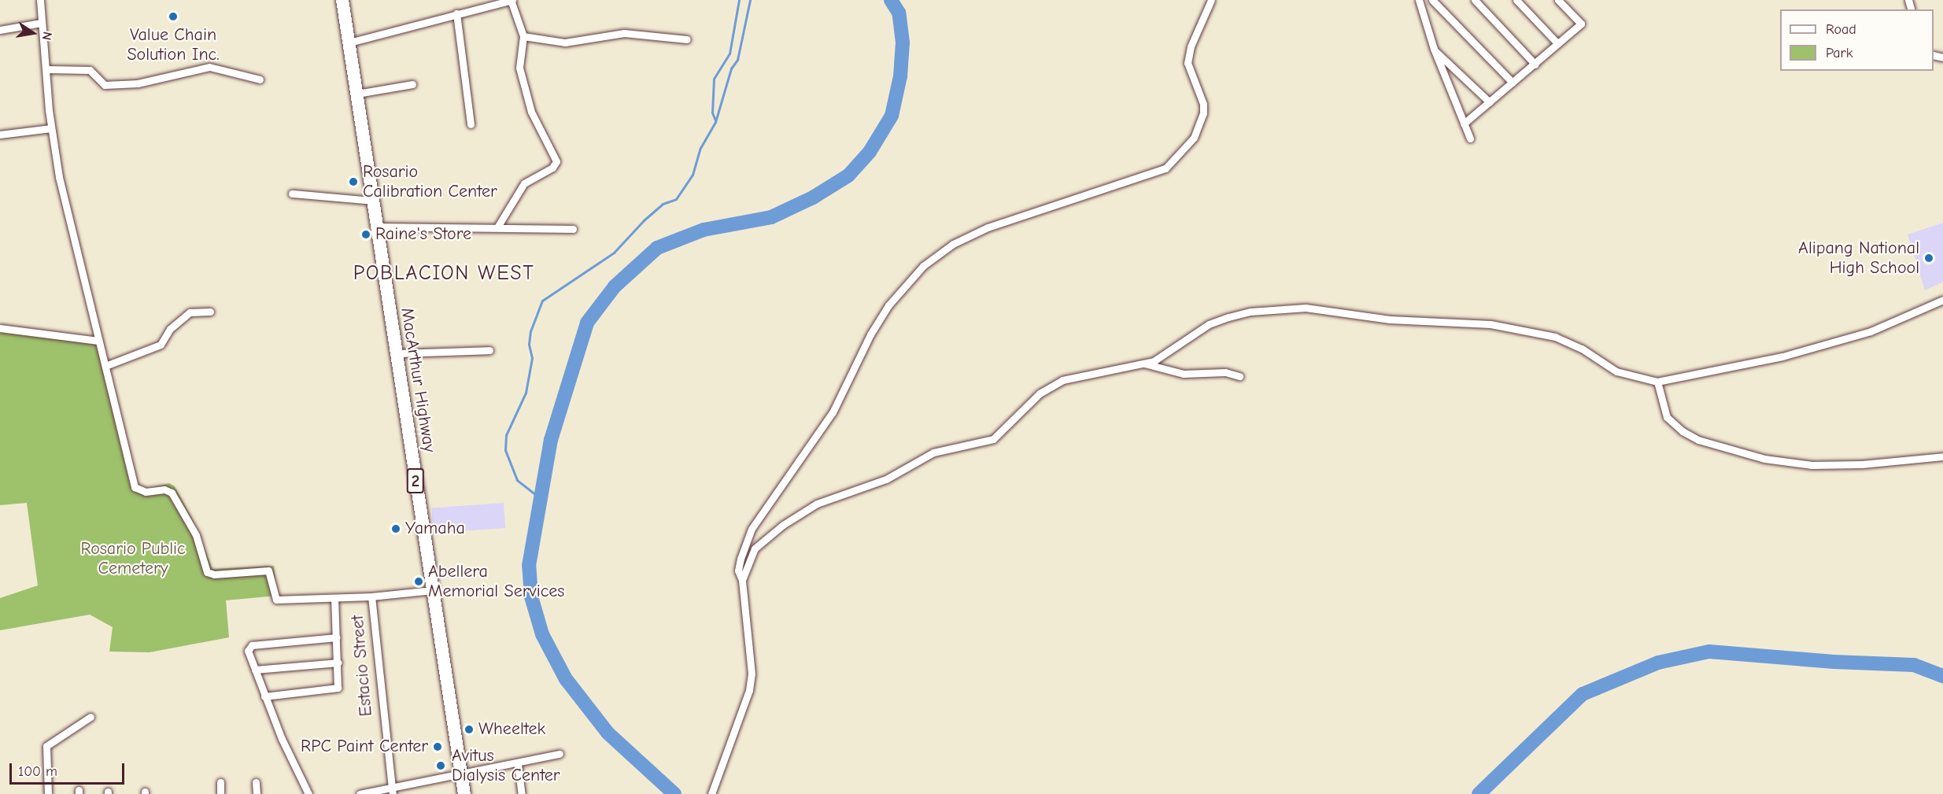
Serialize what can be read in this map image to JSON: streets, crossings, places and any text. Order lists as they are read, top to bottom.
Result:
{
  "streets": {
    "highway": ["MacArthur Highway", "2"],
    "street": ["Estacio Street"]
  },
  "crossings": [
    ["MacArthur Highway", "Estacio Street"]
  ],
  "districts": ["POBLACION WEST"],
  "parks": ["Rosario Public Cemetery"],
  "places": [
    "Value Chain Solution Inc.",
    "Rosario Calibration Center",
    "Raine's Store",
    "Alipang National High School",
    "Yamaha",
    "Abellera Memorial Services",
    "Wheeltek",
    "RPC Paint Center",
    "Avitus Dialysis Center"
  ],
  "legend": ["Road", "Park"],
  "scale_bar": "100 m",
  "north": "right"
}
